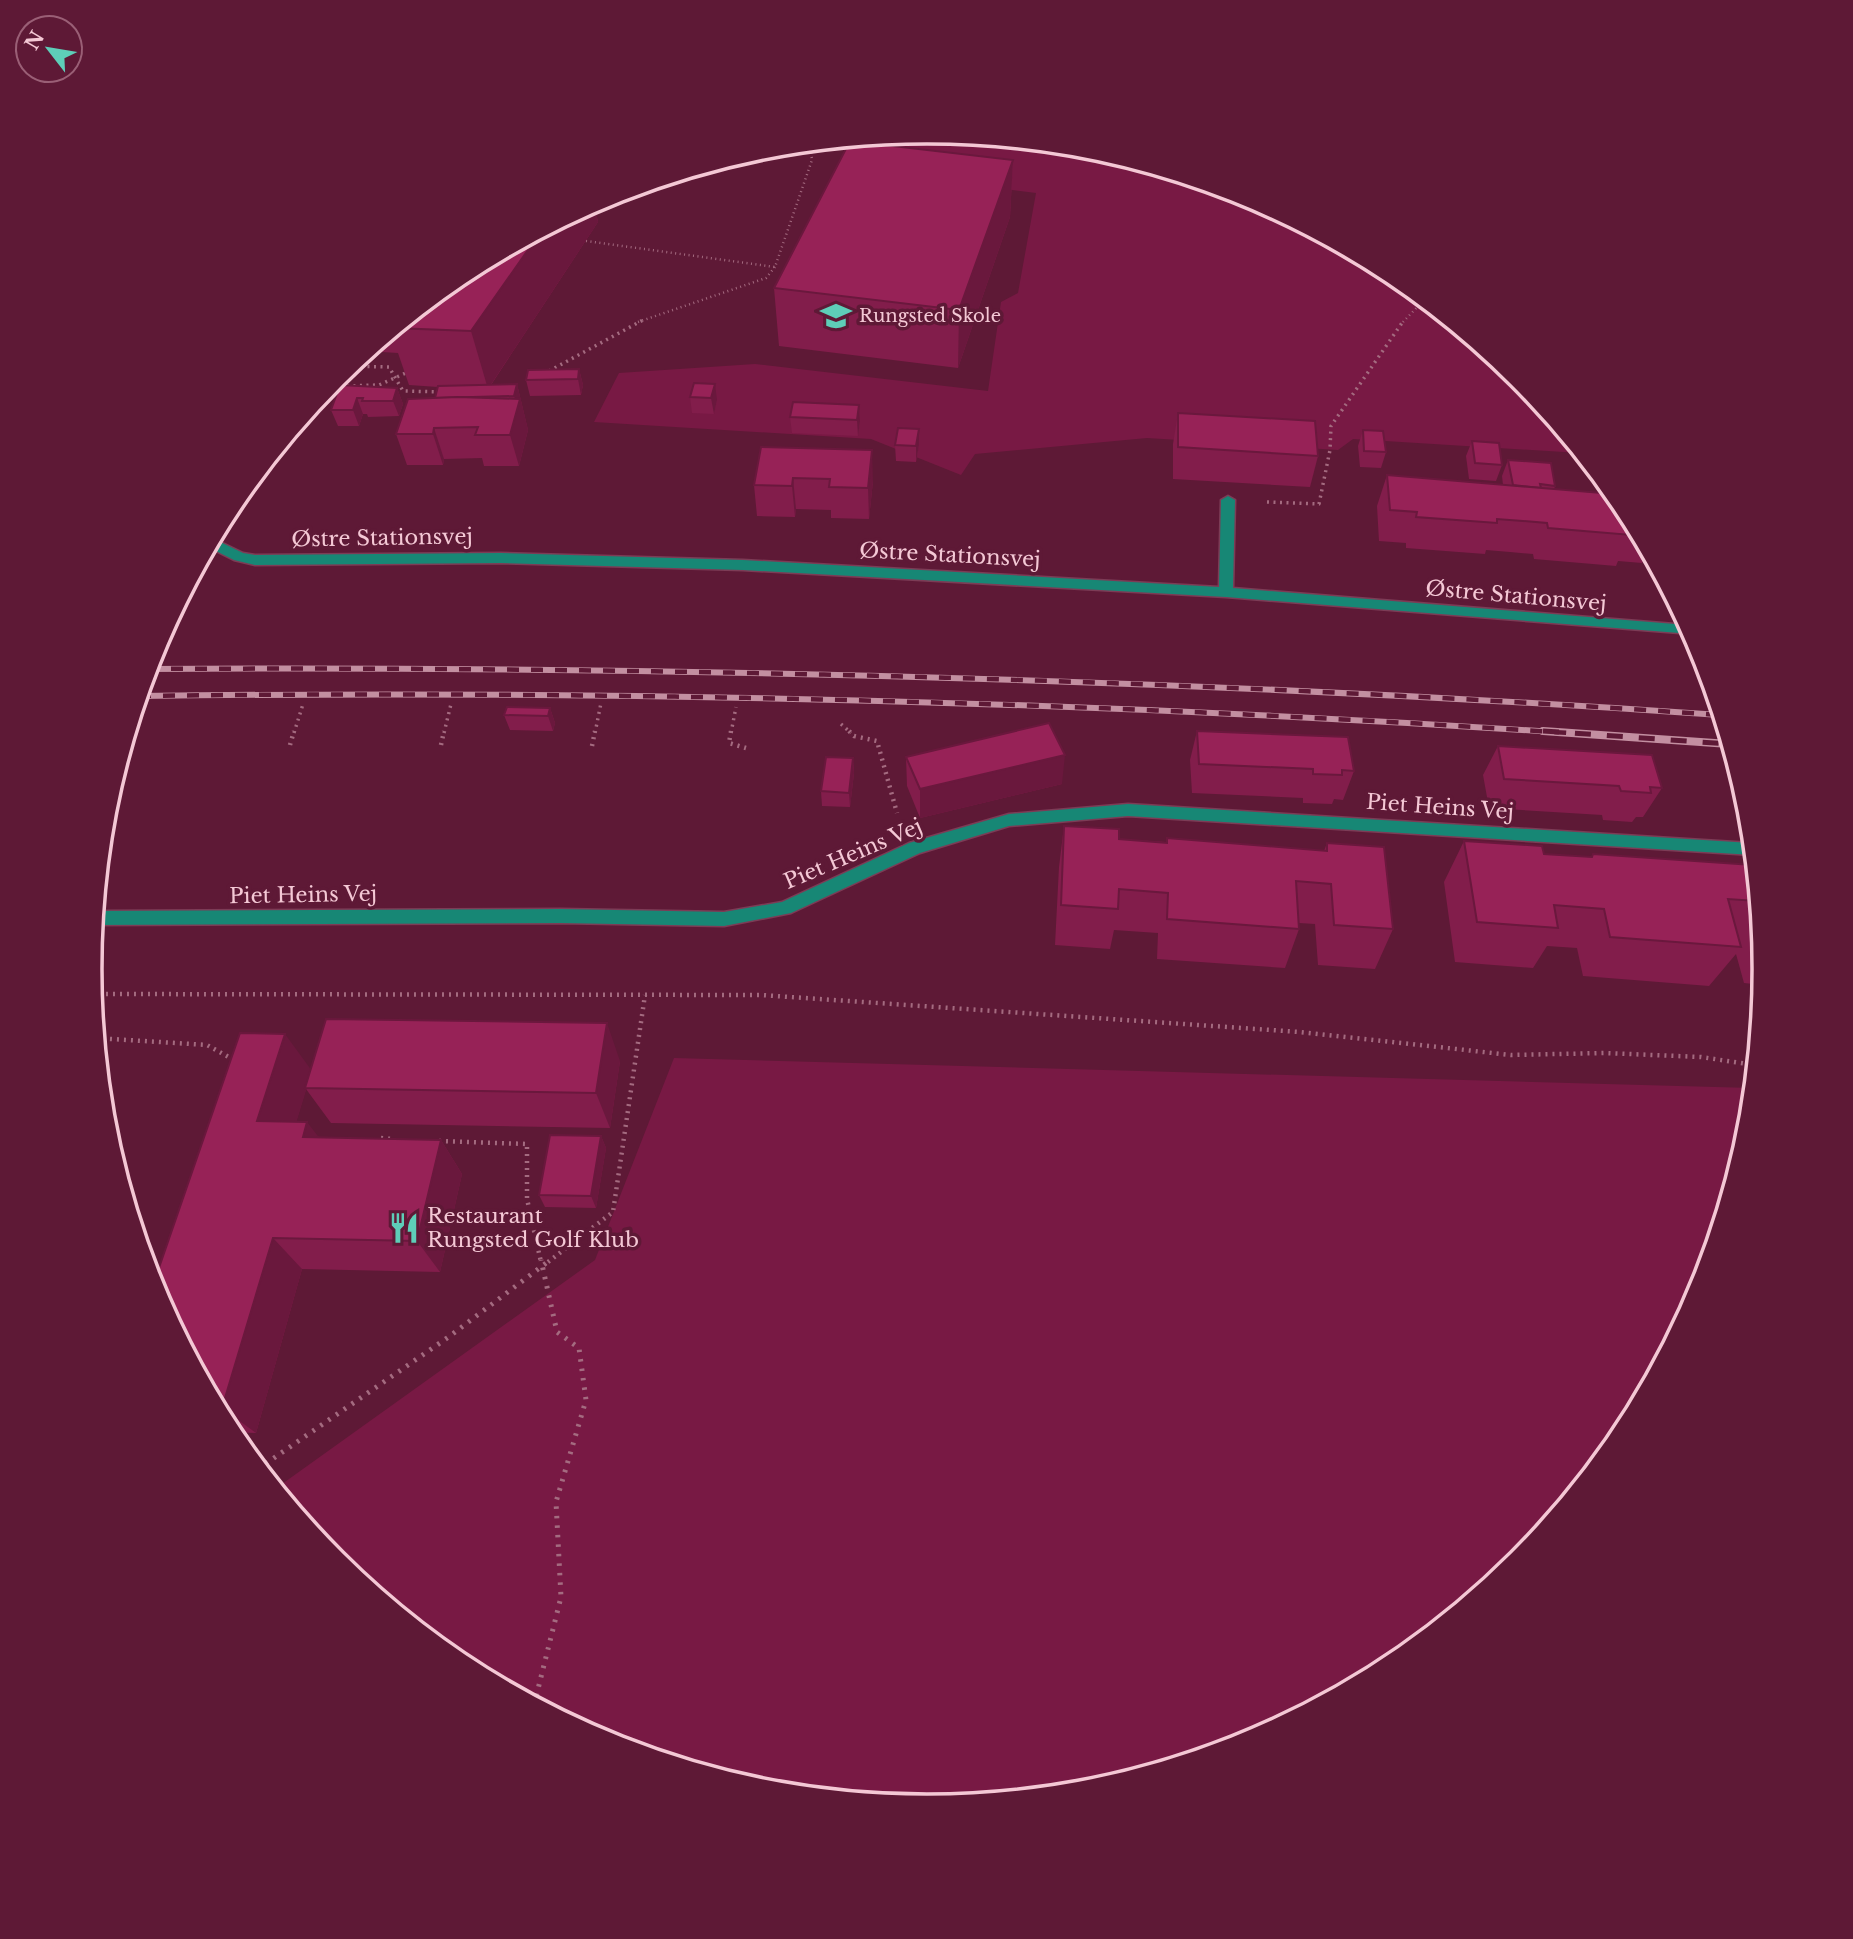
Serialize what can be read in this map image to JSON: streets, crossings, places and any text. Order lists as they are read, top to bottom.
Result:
{
  "streets": {
    "street": ["Østre Stationsvej", "Piet Heins Vej"]
  },
  "places": {
    "school or university": ["Rungsted Skole"],
    "restaurant": ["Restaurant Rungsted Golf Klub"]
  },
  "north": "top left"
}
